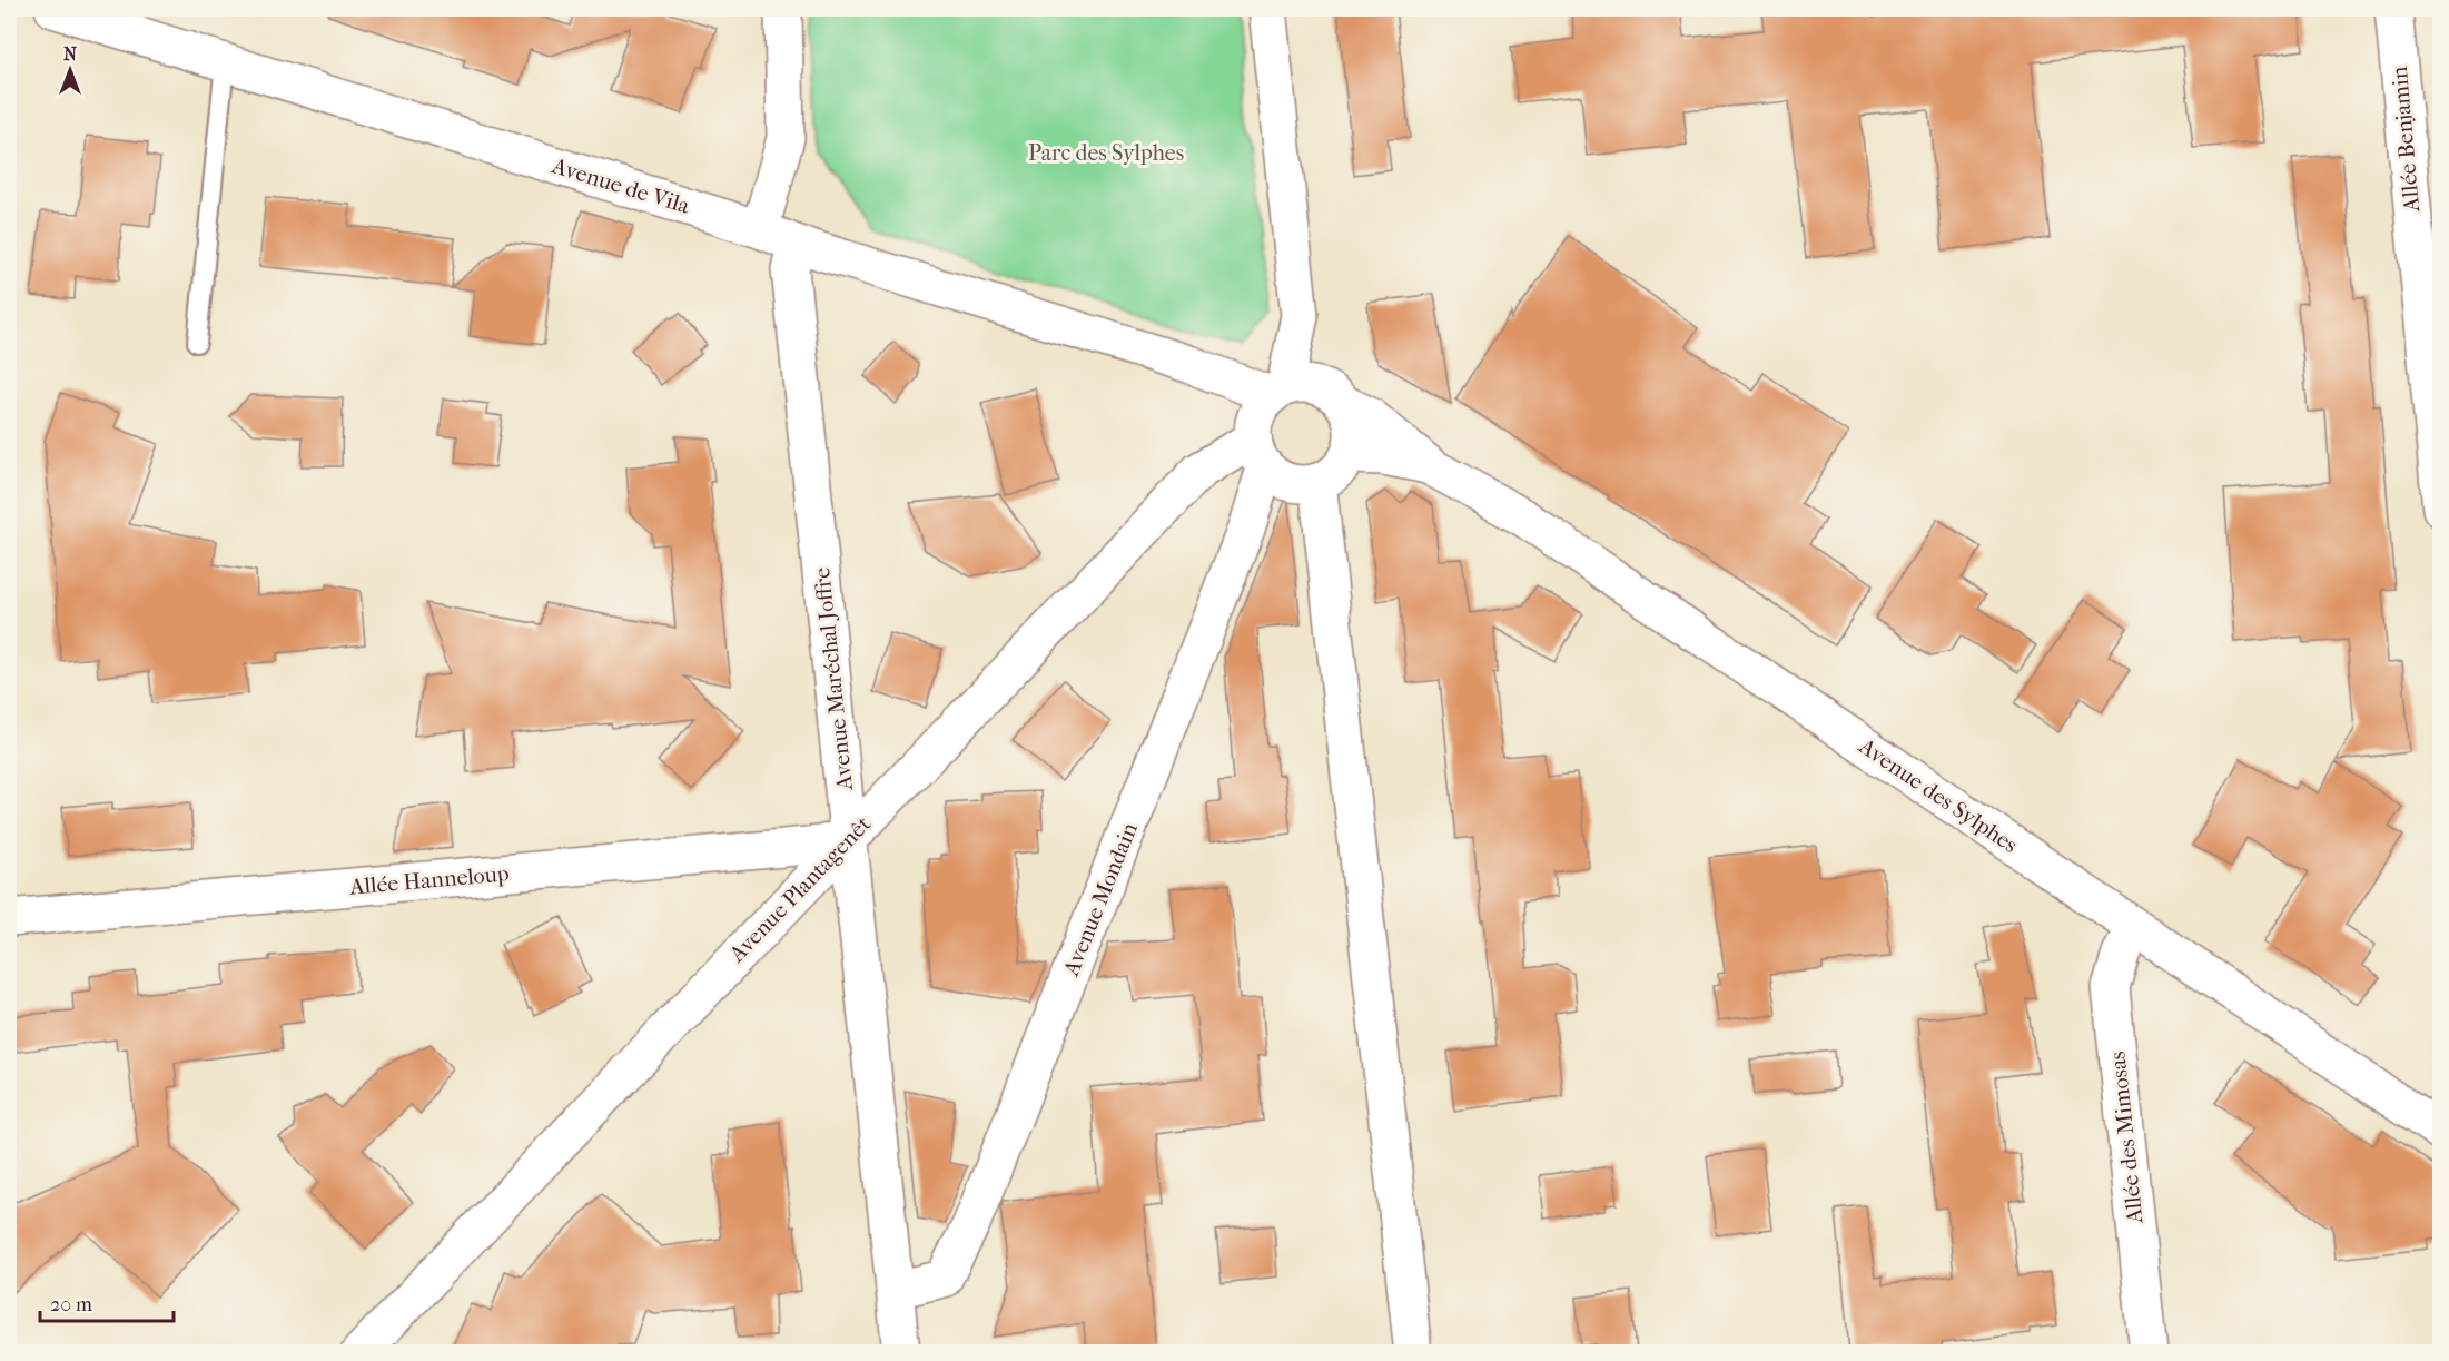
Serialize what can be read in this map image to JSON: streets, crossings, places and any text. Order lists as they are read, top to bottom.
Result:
{
  "streets": {
    "street": [
      "Allée Benjamin",
      "Avenue de Vila",
      "Avenue Maréchal Joffre",
      "Avenue des Sylphes",
      "Allée Hanneloup",
      "Avenue Plantagenêt",
      "Avenue Mondain",
      "Allée des Mimosas"
    ]
  },
  "crossings": [
    ["Avenue de Vila", "Avenue Maréchal Joffre"],
    ["Avenue de Vila", "Avenue des Sylphes"],
    ["Avenue de Vila", "Avenue Plantagenêt"],
    ["Avenue de Vila", "Avenue Mondain"],
    ["Avenue Maréchal Joffre", "Allée Hanneloup"],
    ["Avenue Maréchal Joffre", "Avenue Plantagenêt"],
    ["Avenue Maréchal Joffre", "Avenue Mondain"],
    ["Avenue des Sylphes", "Avenue Plantagenêt"],
    ["Avenue des Sylphes", "Avenue Mondain"],
    ["Avenue des Sylphes", "Allée des Mimosas"],
    ["Allée Hanneloup", "Avenue Plantagenêt"],
    ["Avenue Plantagenêt", "Avenue Mondain"]
  ],
  "parks": ["Parc des Sylphes"],
  "scale_bar": "20 m",
  "north": "top"
}
